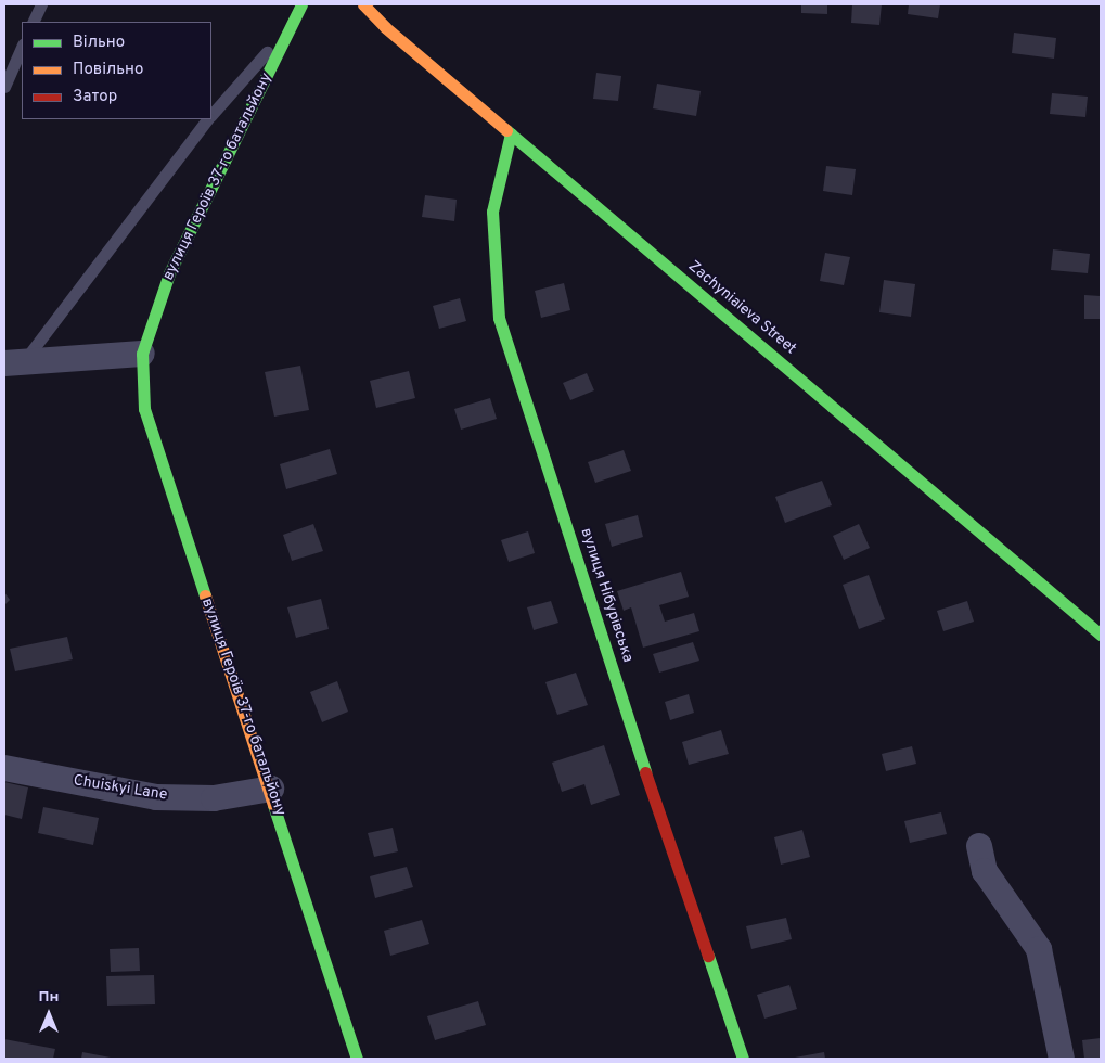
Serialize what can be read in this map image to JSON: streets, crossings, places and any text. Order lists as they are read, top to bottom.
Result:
{
  "streets": {
    "street": [
      "вулиця Героїв 37-го батальйону",
      "Zachyniaieva Street",
      "вулиця Нібурівська",
      "Chuiskyi Lane"
    ]
  },
  "crossings": [
    ["вулиця Героїв 37-го батальйону", "Chuiskyi Lane"],
    ["Zachyniaieva Street", "вулиця Нібурівська"]
  ],
  "legend": ["Вільно", "Повільно", "Затор"],
  "north": "top"
}
